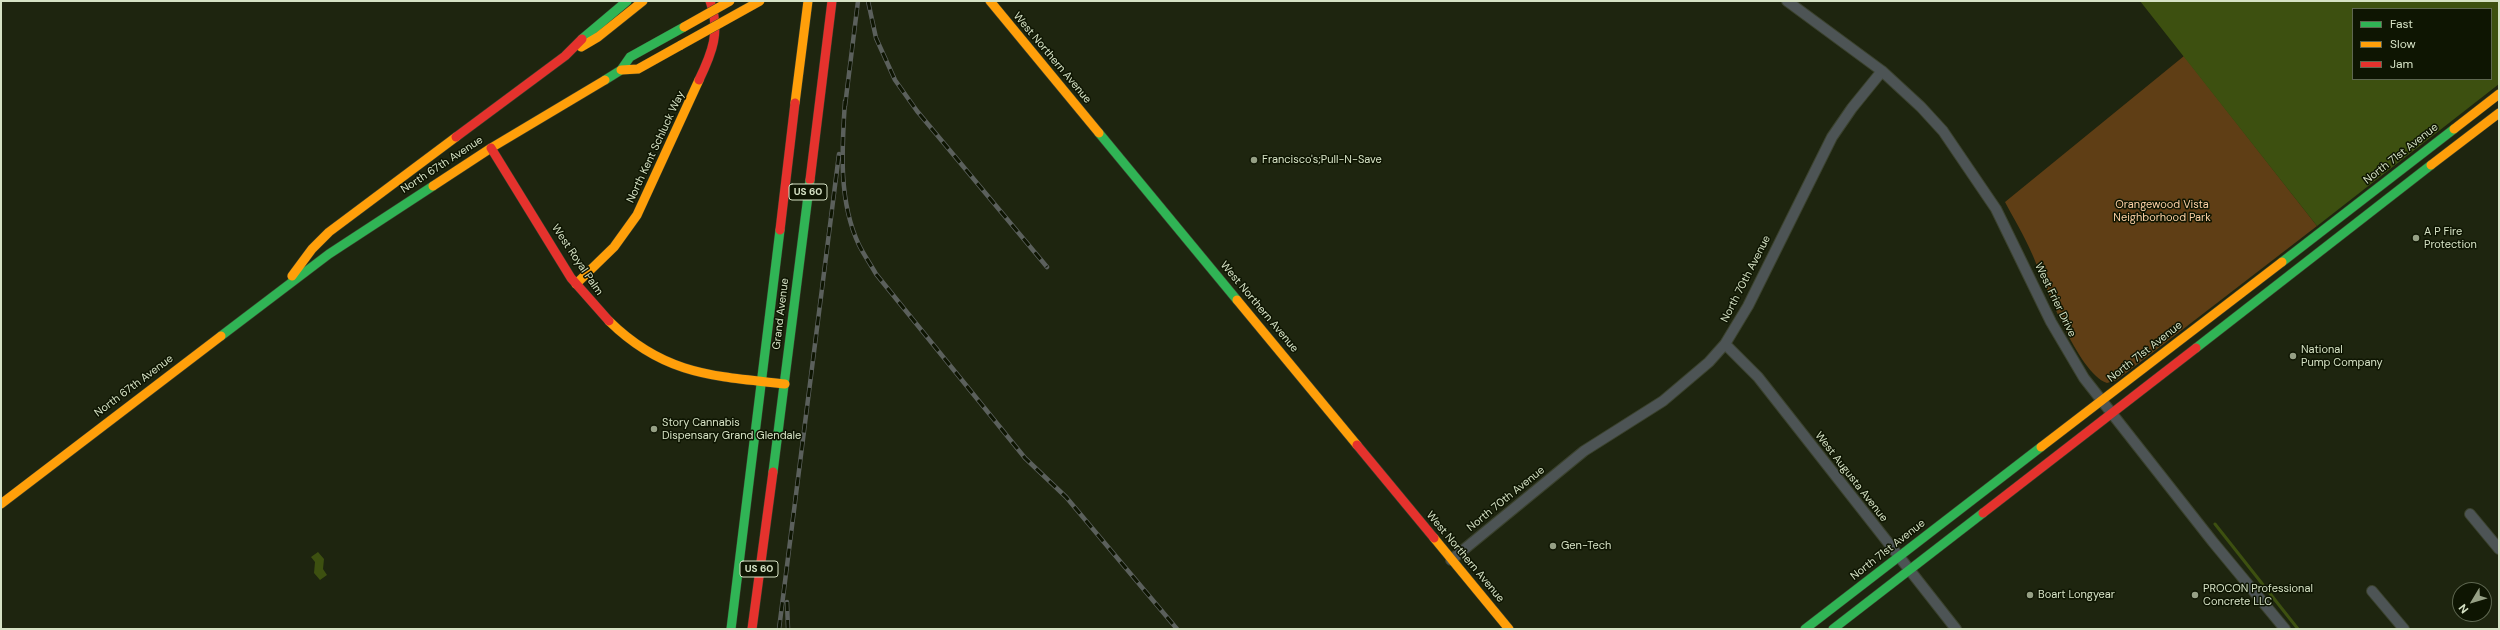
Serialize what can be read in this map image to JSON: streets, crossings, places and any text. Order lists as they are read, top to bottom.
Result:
{
  "streets": {
    "main road": [
      "West Northern Avenue",
      "North Kent Schluck Way",
      "North 71st Avenue",
      "North 67th Avenue",
      "US 60",
      "West Royal Palm",
      "Grand Avenue"
    ],
    "street": ["North 70th Avenue", "West Frier Drive", "West Augusta Avenue"]
  },
  "crossings": [
    ["West Northern Avenue", "North 70th Avenue"],
    ["North Kent Schluck Way", "West Royal Palm"],
    ["North 71st Avenue", "West Frier Drive"],
    ["North 71st Avenue", "West Augusta Avenue"],
    ["North 67th Avenue", "West Royal Palm"],
    ["West Royal Palm", "Grand Avenue"],
    ["North 70th Avenue", "West Frier Drive"],
    ["North 70th Avenue", "West Augusta Avenue"]
  ],
  "parks": ["Orangewood Vista Neighborhood Park"],
  "places": [
    "Francisco's;Pull-N-Save",
    "A P Fire Protection",
    "National Pump Company",
    "Story Cannabis Dispensary Grand Glendale",
    "Gen-Tech",
    "Boart Longyear",
    "PROCON Professional Concrete LLC"
  ],
  "legend": ["Fast", "Slow", "Jam"],
  "north": "bottom left"
}
